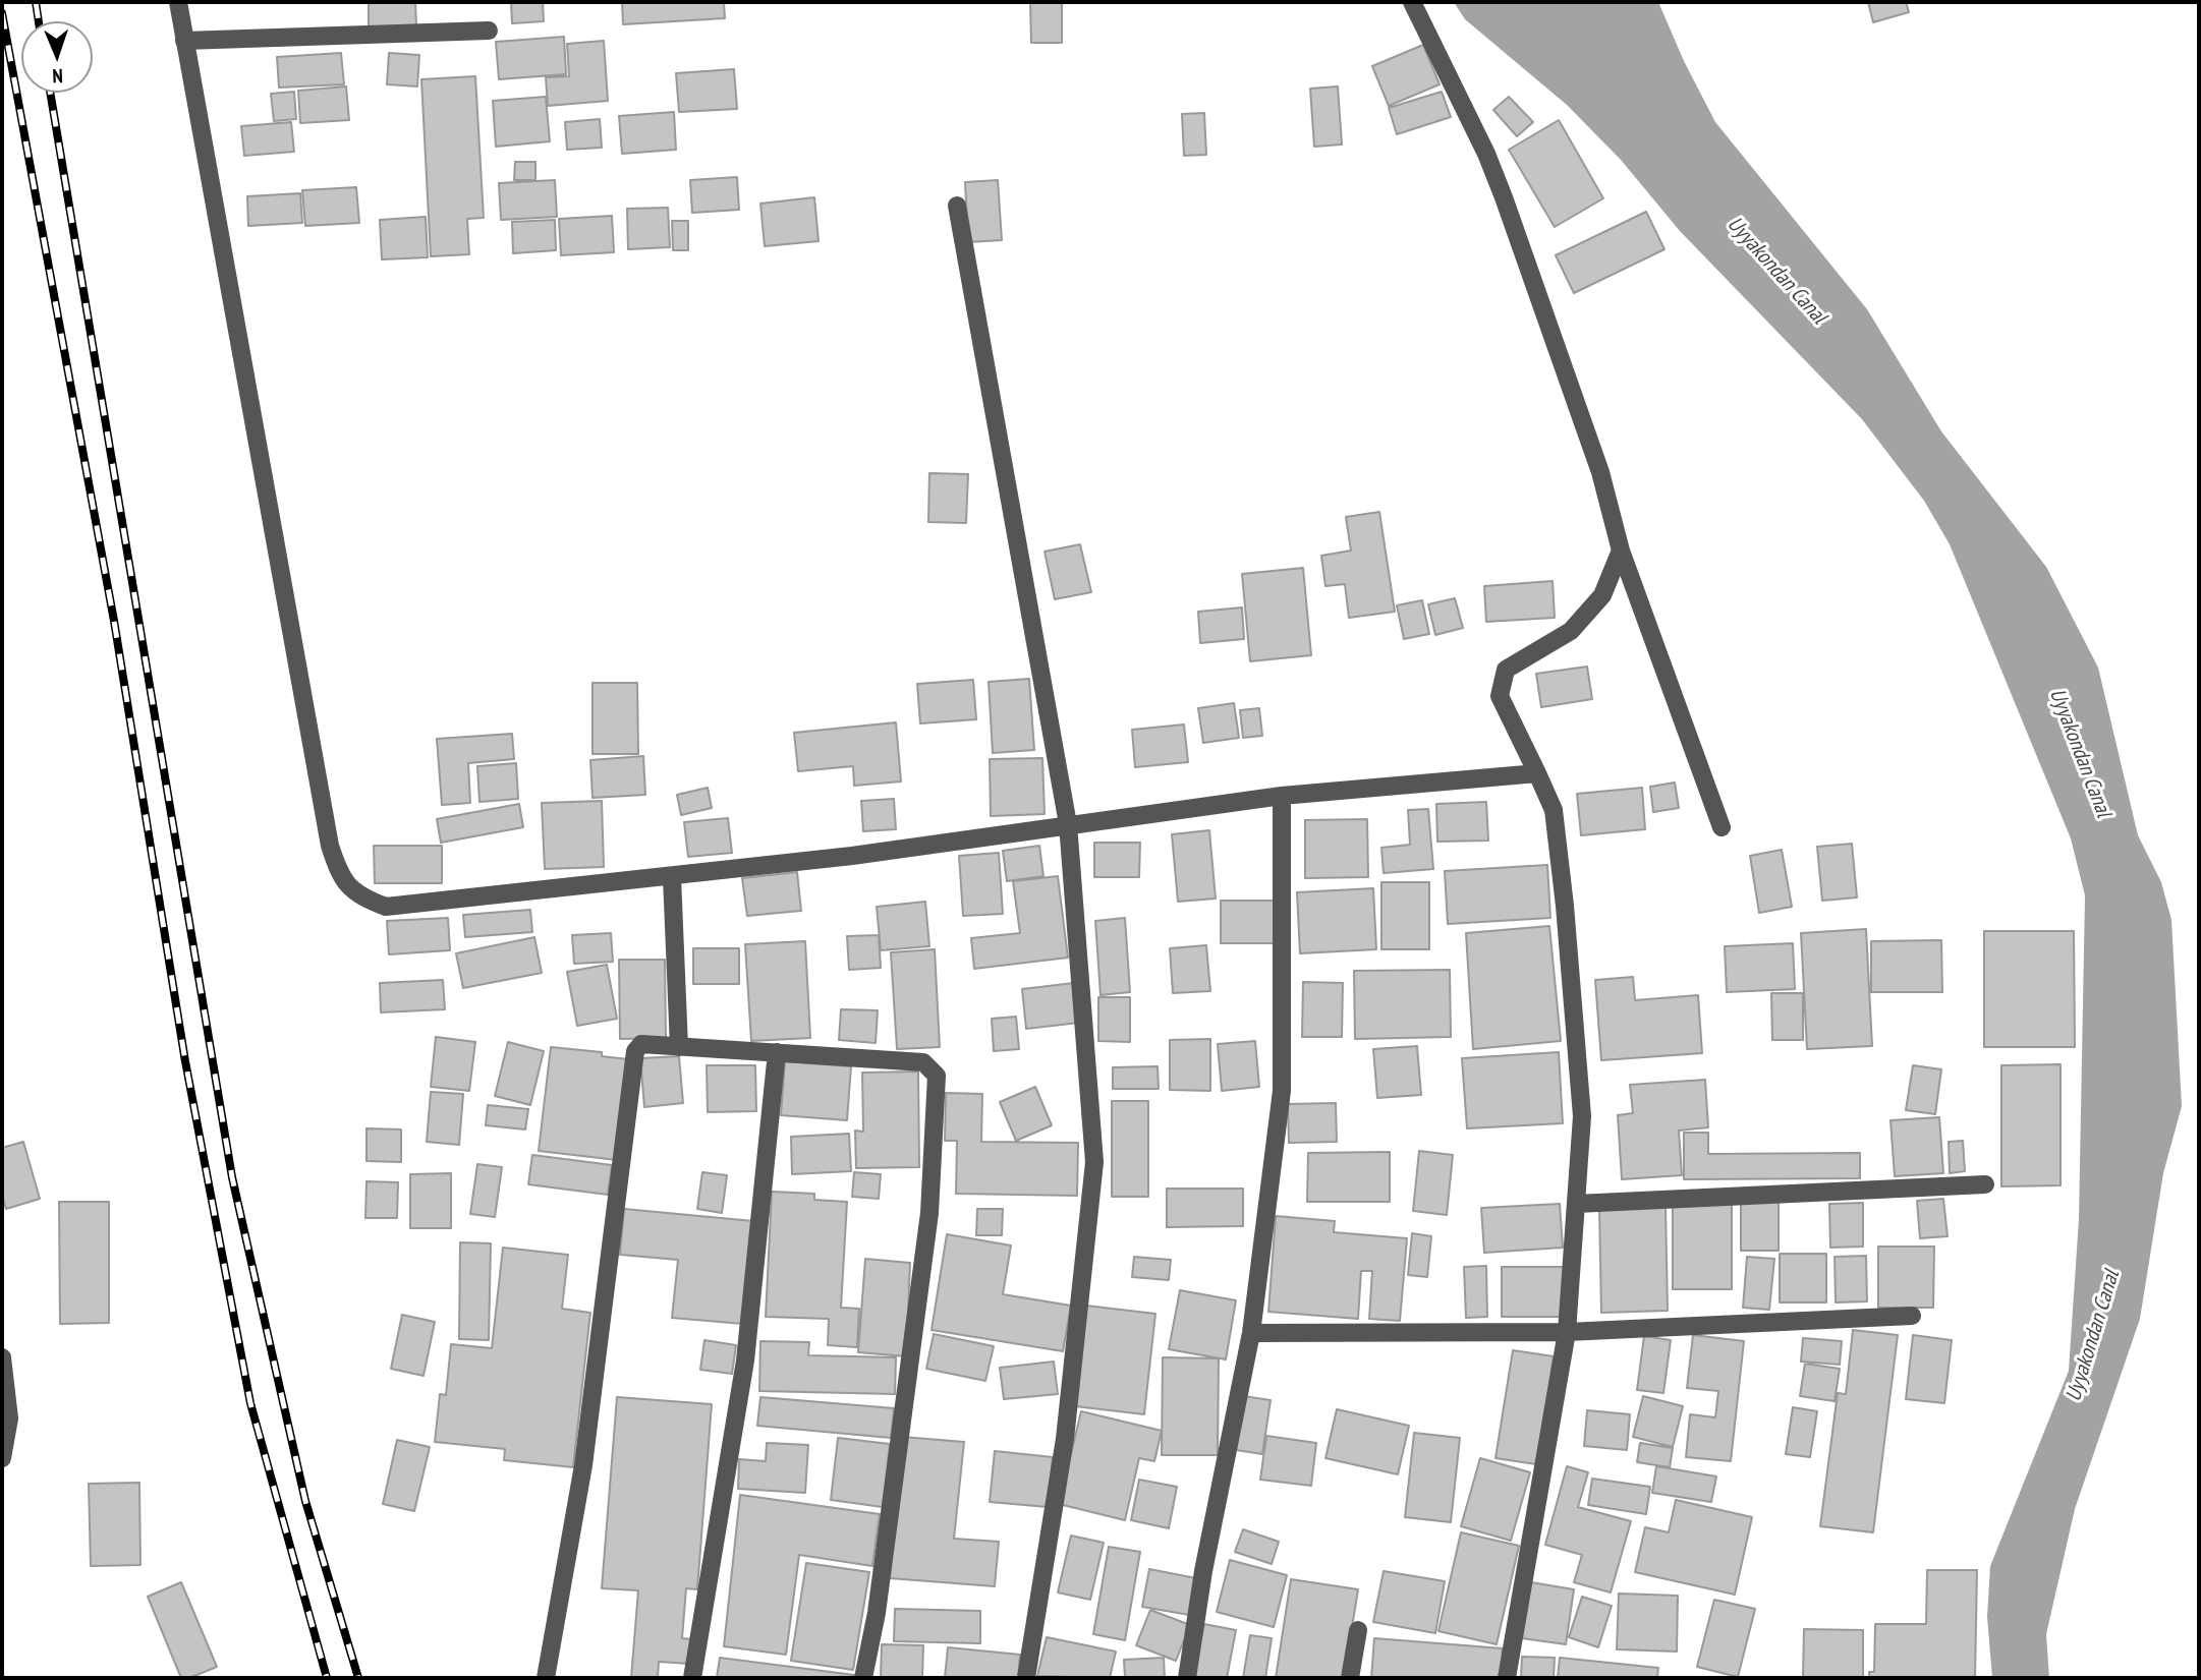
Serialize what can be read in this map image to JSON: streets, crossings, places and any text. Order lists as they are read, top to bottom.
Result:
{
  "water": ["Uyyakondan Canal"],
  "north": "bottom"
}
